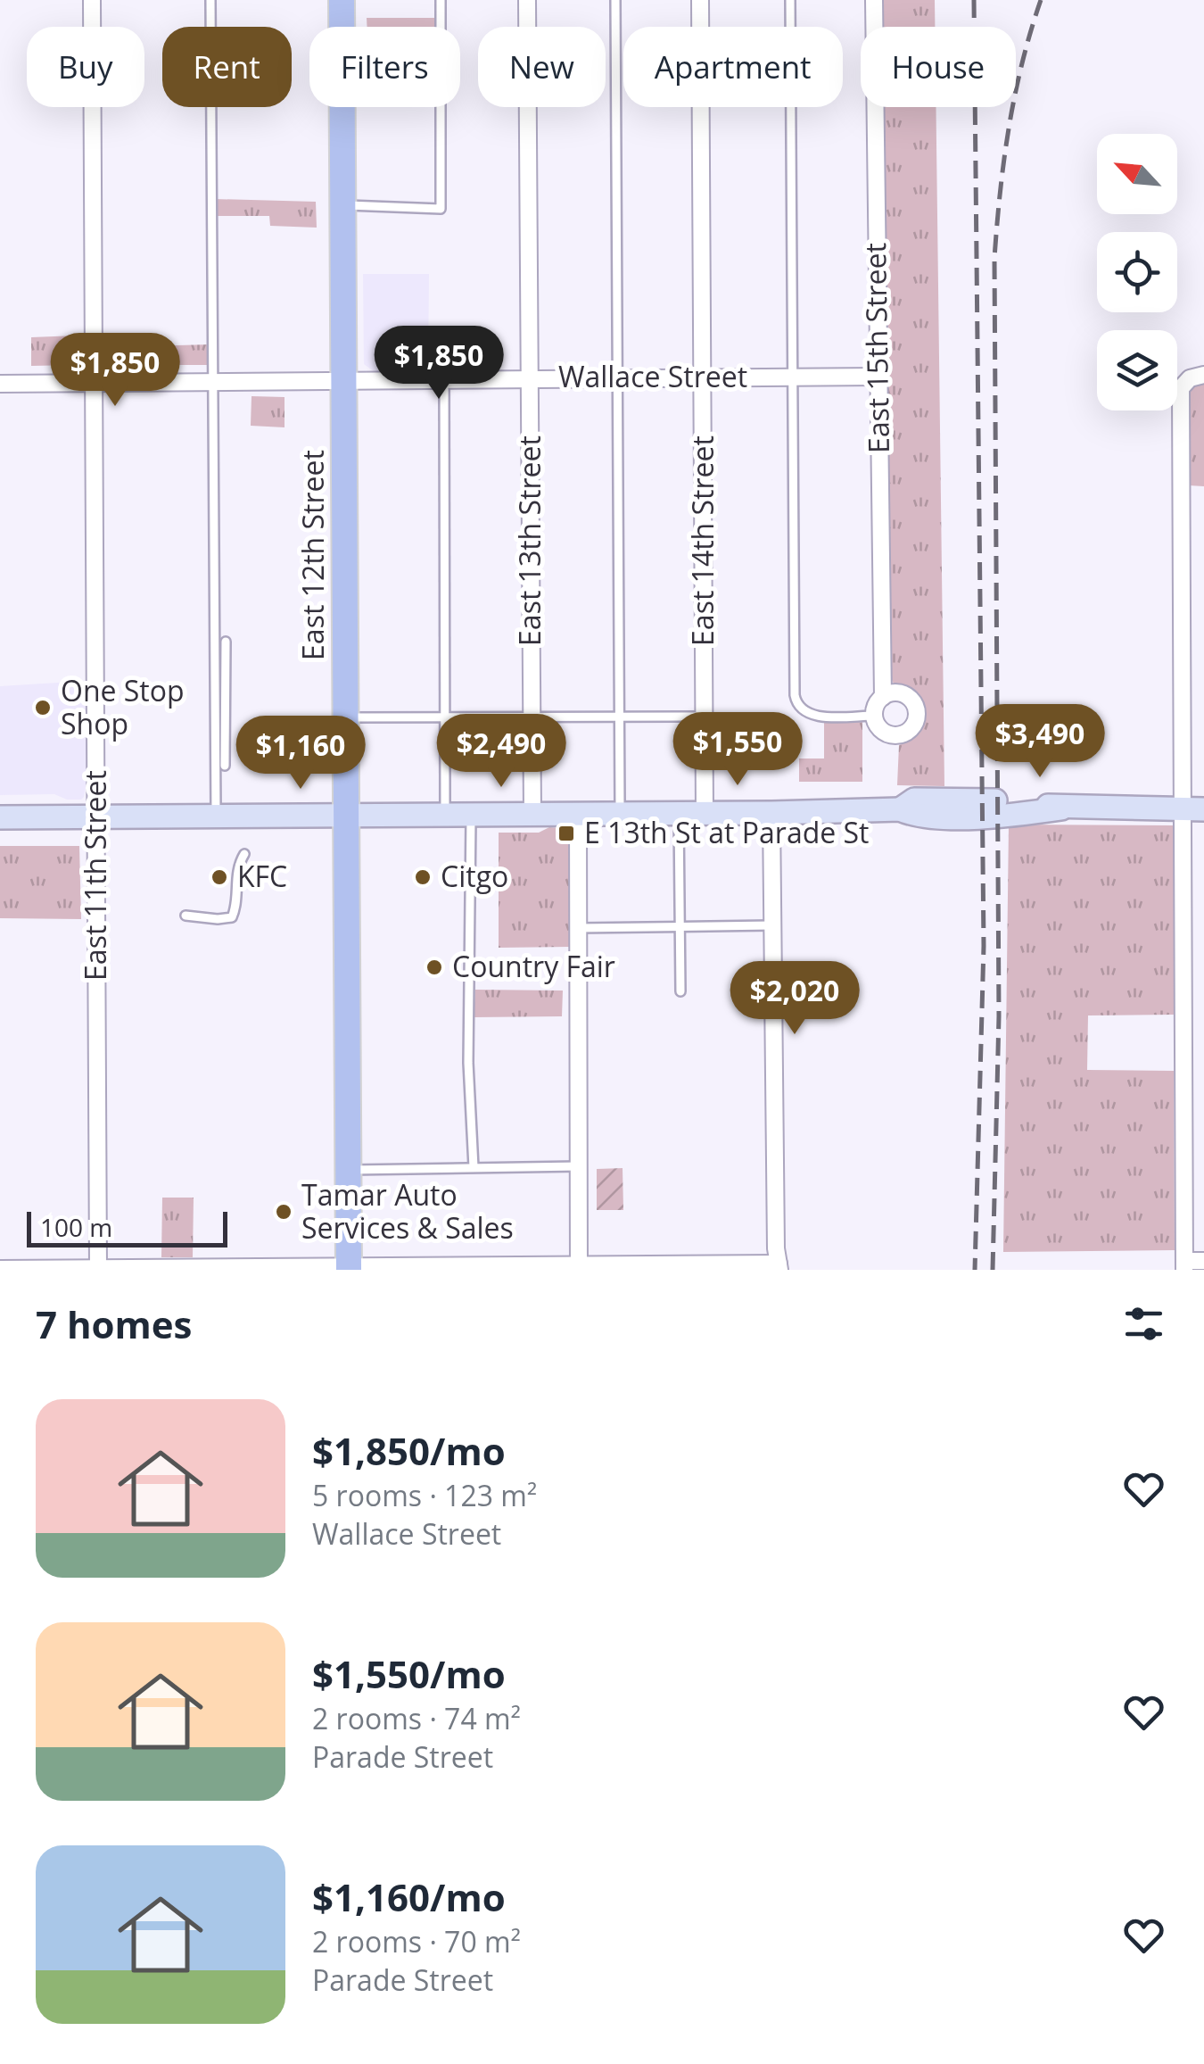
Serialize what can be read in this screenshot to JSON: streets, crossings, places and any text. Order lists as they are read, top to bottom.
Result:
{
  "streets": {
    "main road": ["East 12th Street"],
    "street": [
      "East 15th Street",
      "Wallace Street",
      "East 13th Street",
      "East 14th Street",
      "East 11th Street"
    ]
  },
  "crossings": [
    ["East 15th Street", "Wallace Street"],
    ["Wallace Street", "East 13th Street"],
    ["Wallace Street", "East 14th Street"],
    ["Wallace Street", "East 12th Street"],
    ["Wallace Street", "East 11th Street"]
  ],
  "places": {
    "other": [
      "One Stop Shop",
      "KFC",
      "Citgo",
      "Country Fair",
      "Tamar Auto Services & Sales"
    ],
    "transit": ["E 13th St at Parade St"]
  },
  "scale_bar": "100 m",
  "north": "top left",
  "page": {
    "chip": [
      "Buy",
      "Rent",
      "Filters",
      "New",
      "Apartment",
      "House"
    ],
    "price": [
      "$1,850",
      "$1,850",
      "$3,490",
      "$1,550",
      "$2,490",
      "$1,160",
      "$2,020"
    ],
    "scale": "100 m",
    "heading": "7 homes",
    "list": [
      {
        "name": "$1,850/mo",
        "note": "5 rooms · 123 m² · Wallace Street"
      },
      {
        "name": "$1,550/mo",
        "note": "2 rooms · 74 m² · Parade Street"
      },
      {
        "name": "$1,160/mo",
        "note": "2 rooms · 70 m² · Parade Street"
      }
    ]
  }
}
